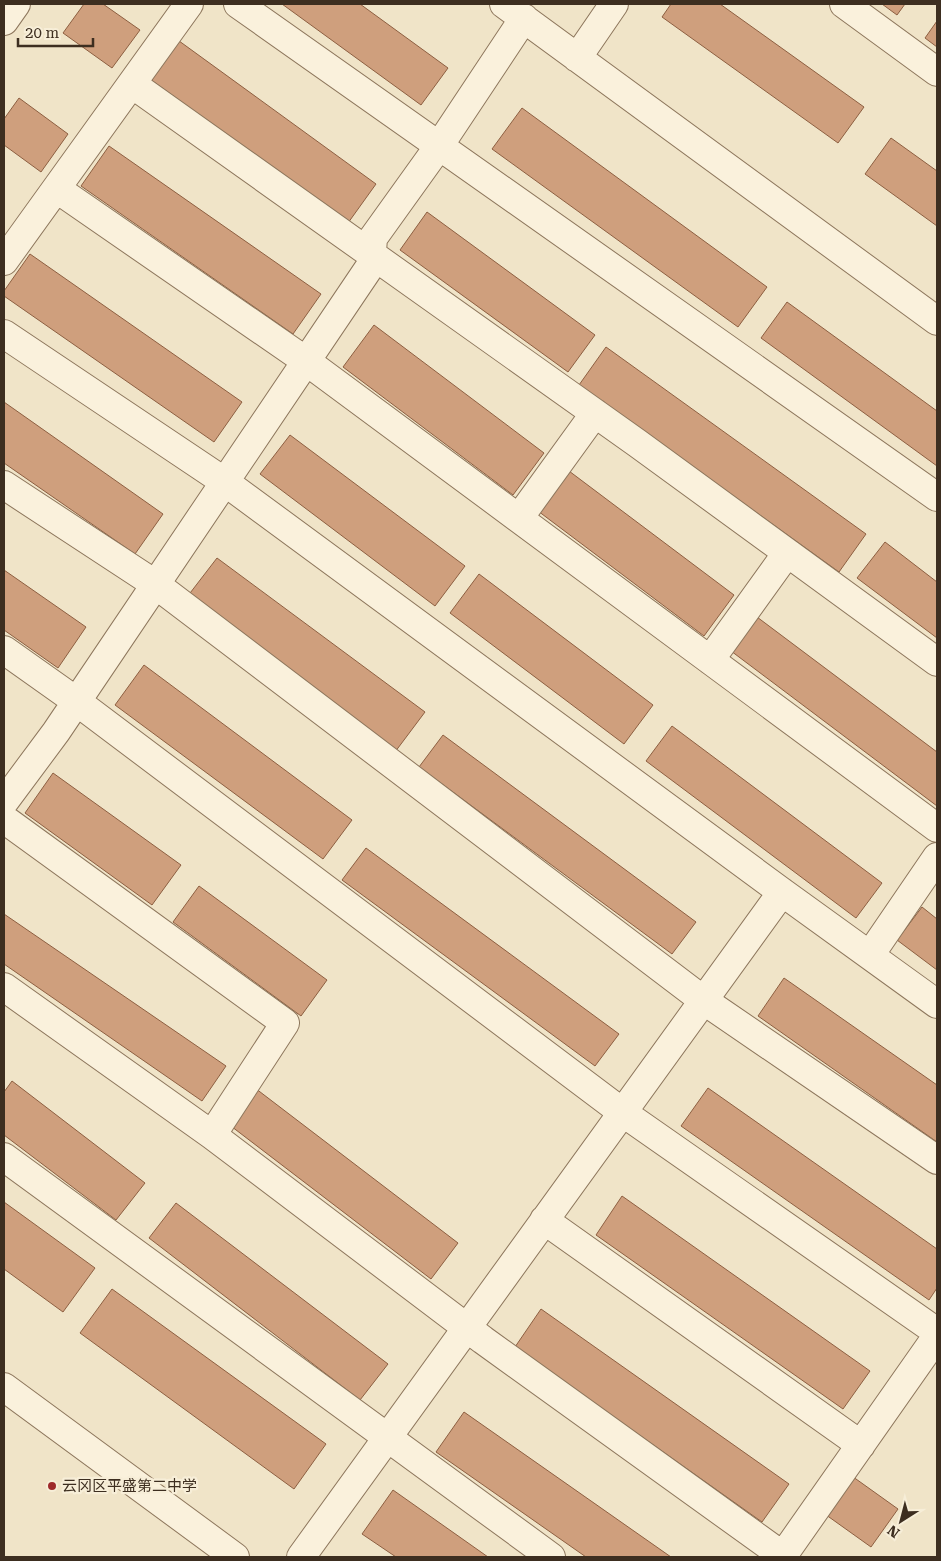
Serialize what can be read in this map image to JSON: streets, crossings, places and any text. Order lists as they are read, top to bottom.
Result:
{
  "places": ["云冈区平盛第二中学"],
  "scale_bar": "20 m",
  "north": "bottom left"
}
